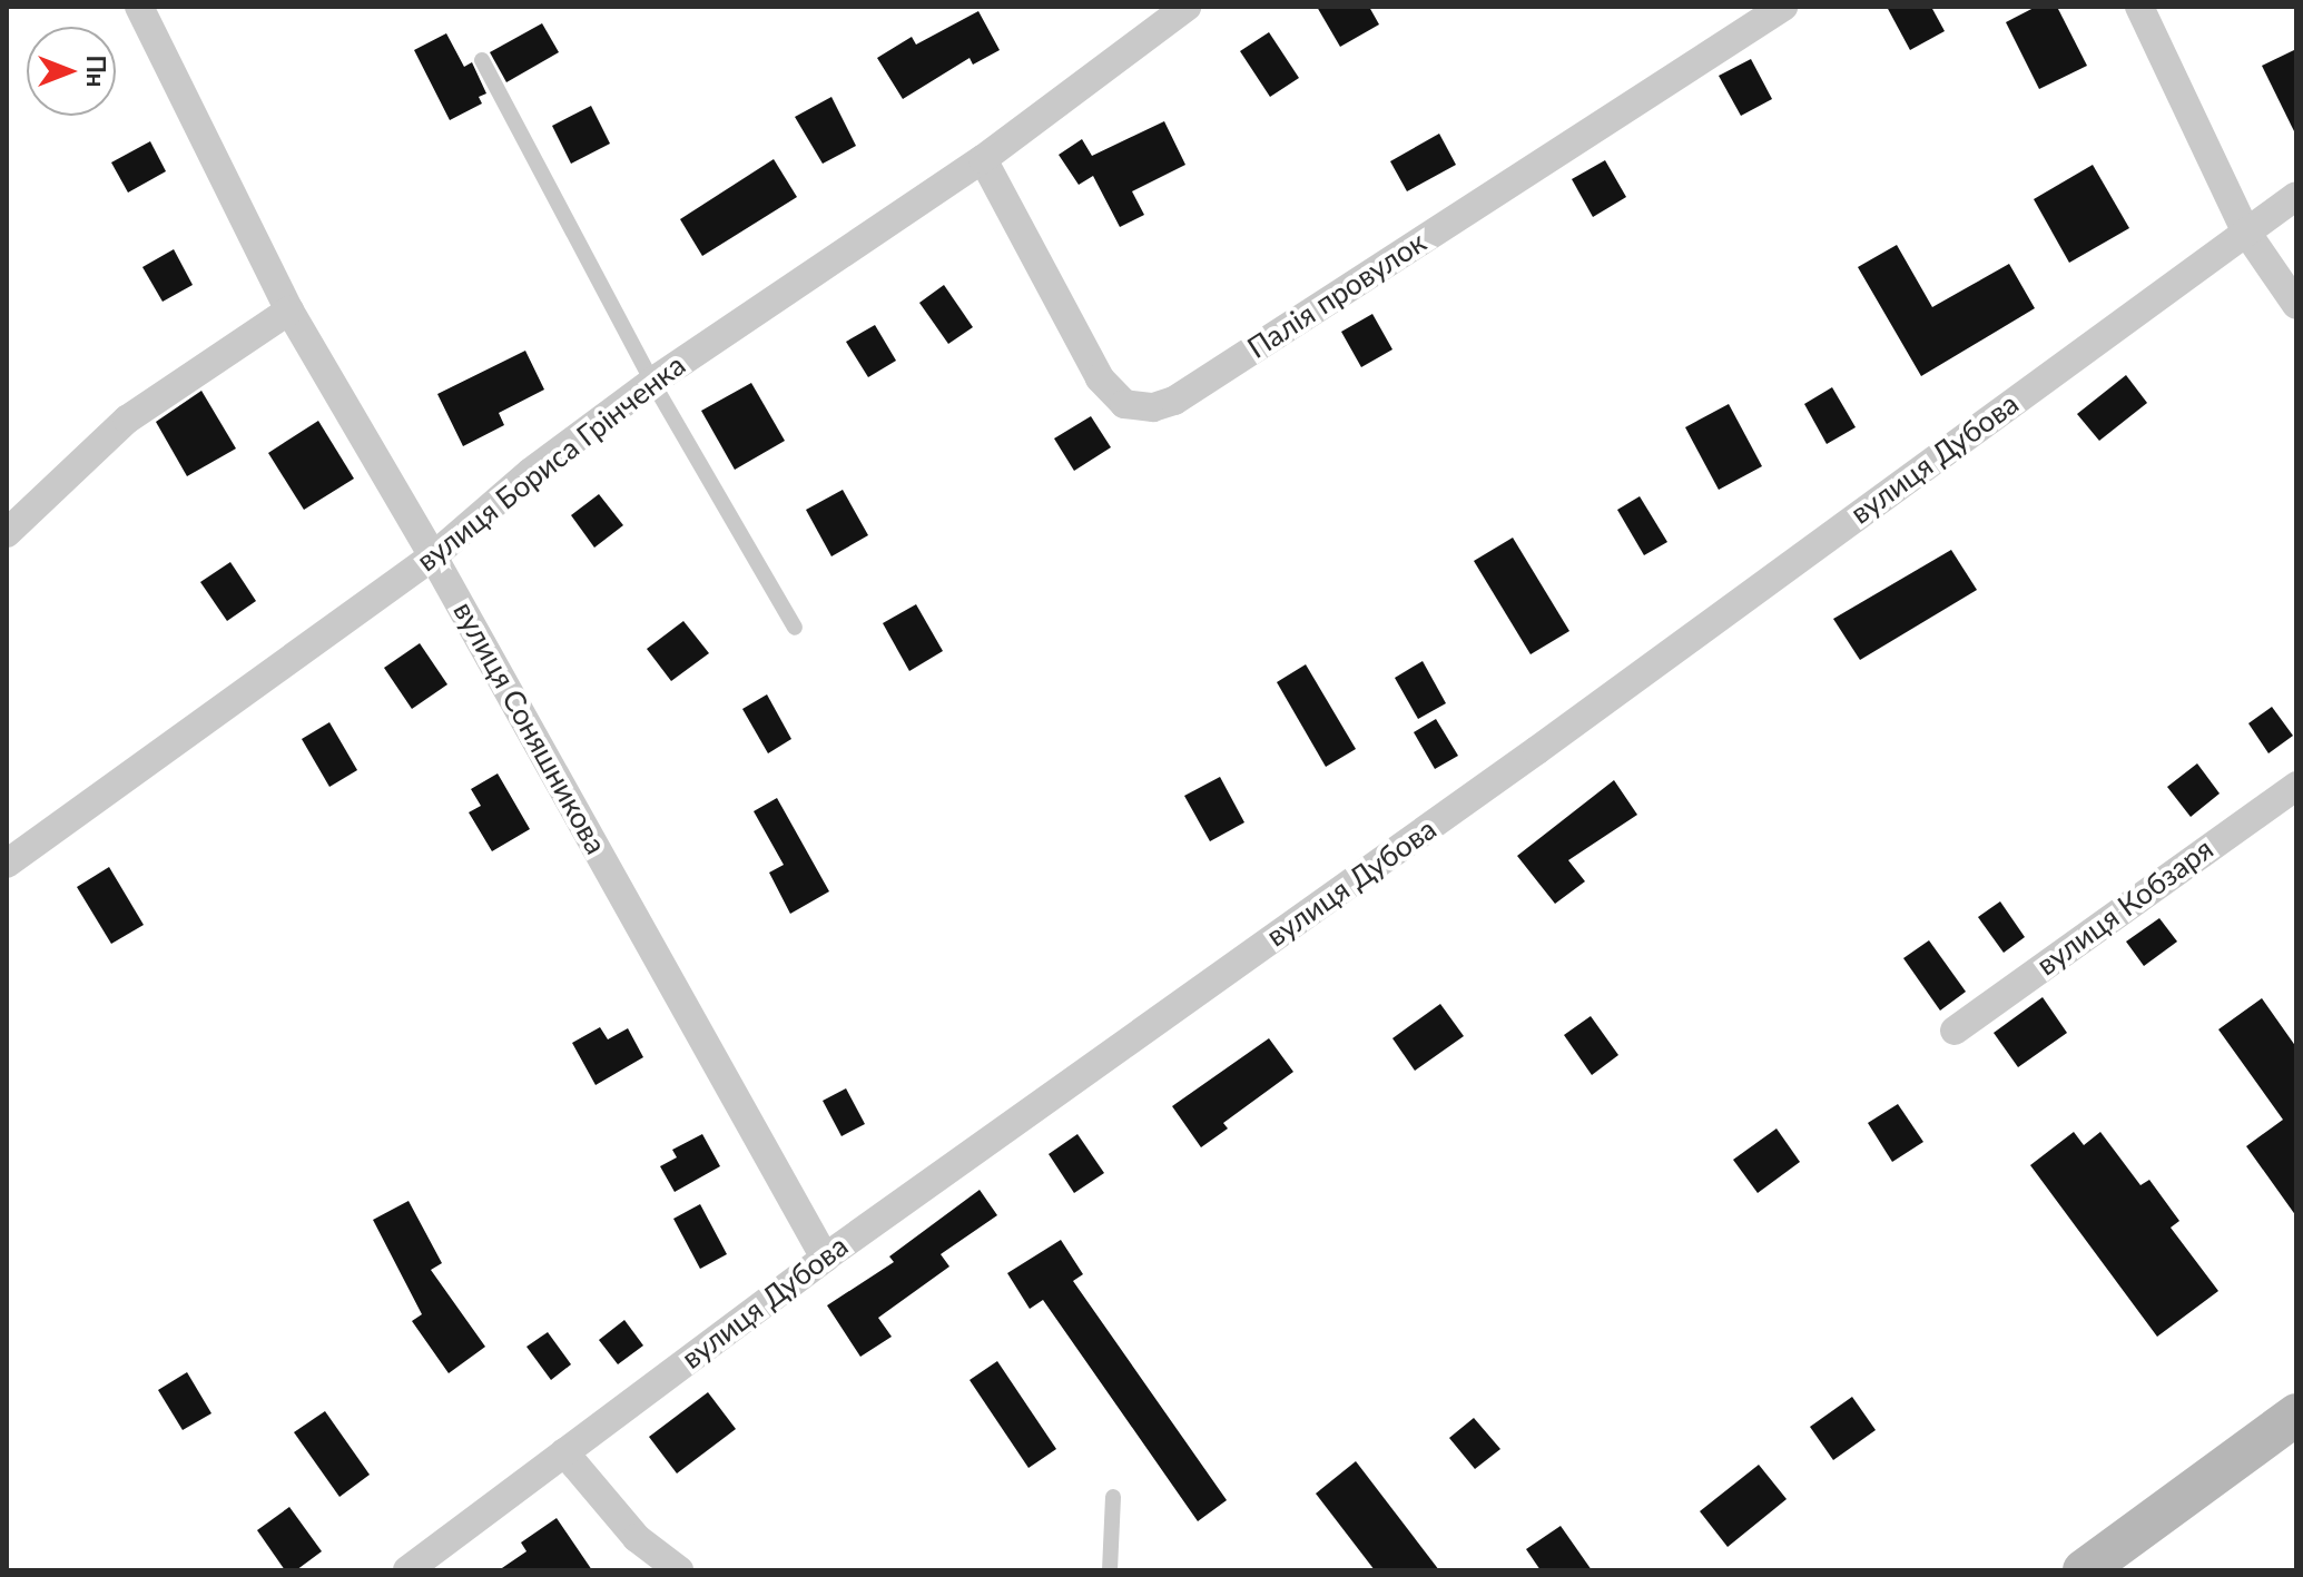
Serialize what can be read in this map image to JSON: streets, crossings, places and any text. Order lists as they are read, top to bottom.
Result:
{
  "streets": {
    "street": [
      "Палія провулок",
      "вулиця Дубова",
      "вулиця Бориса Грінченка",
      "вулиця Соняшникова",
      "вулиця Кобзаря"
    ]
  },
  "crossings": [
    ["Палія провулок", "вулиця Бориса Грінченка"],
    ["вулиця Дубова", "вулиця Соняшникова"],
    ["вулиця Бориса Грінченка", "вулиця Соняшникова"]
  ],
  "north": "right"
}
